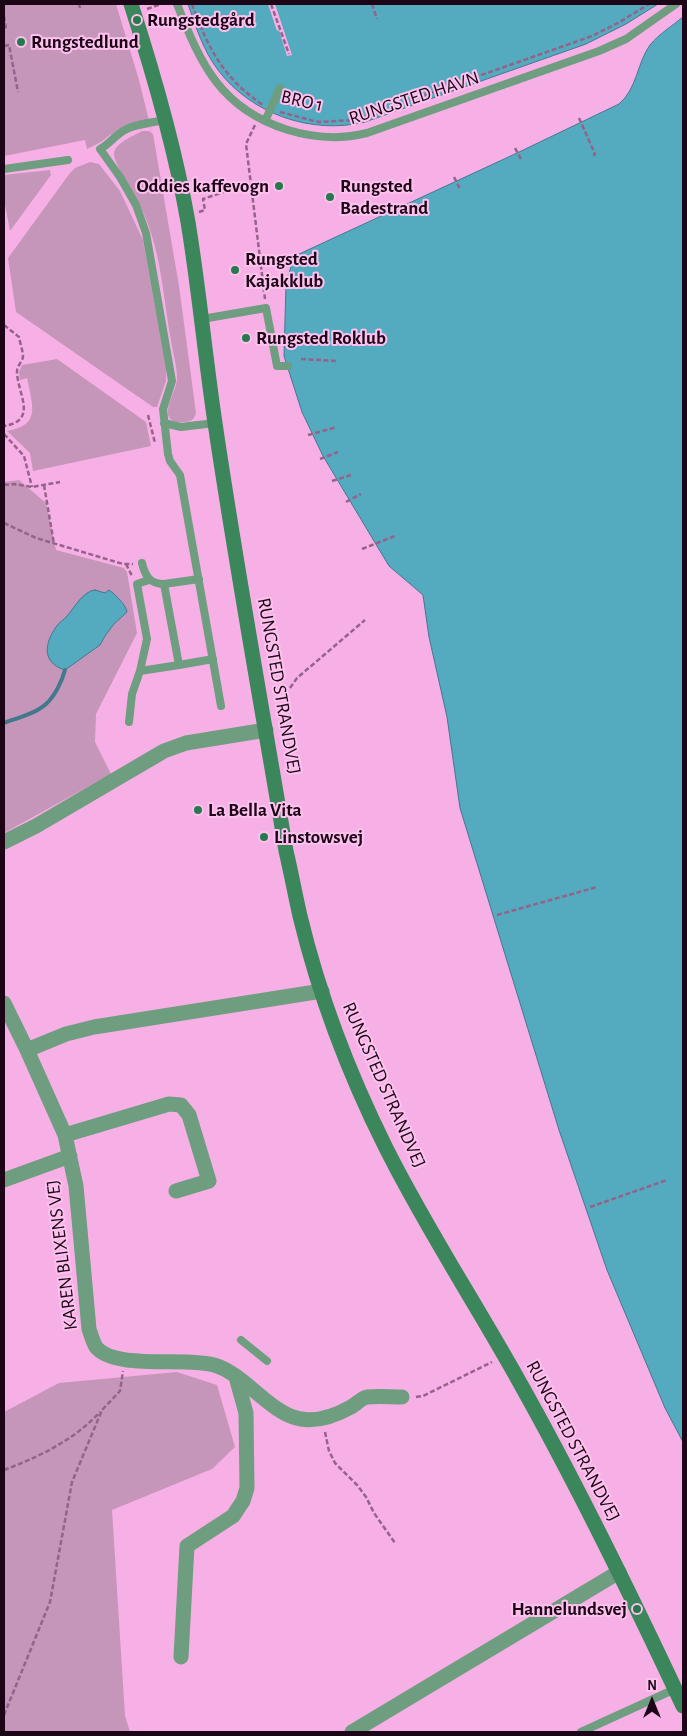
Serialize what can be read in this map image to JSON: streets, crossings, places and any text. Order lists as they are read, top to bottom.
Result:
{
  "streets": {
    "main road": ["RUNGSTED STRANDVEJ"],
    "street": ["KAREN BLIXENS VEJ"],
    "lane": ["RUNGSTED HAVN"],
    "path": ["BRO 1"]
  },
  "places": [
    "Rungstedgård",
    "Rungstedlund",
    "Oddies kaffevogn",
    "Rungsted Badestrand",
    "Rungsted Kajakklub",
    "Rungsted Roklub",
    "La Bella Vita",
    "Linstowsvej",
    "Hannelundsvej"
  ],
  "north": "top"
}
